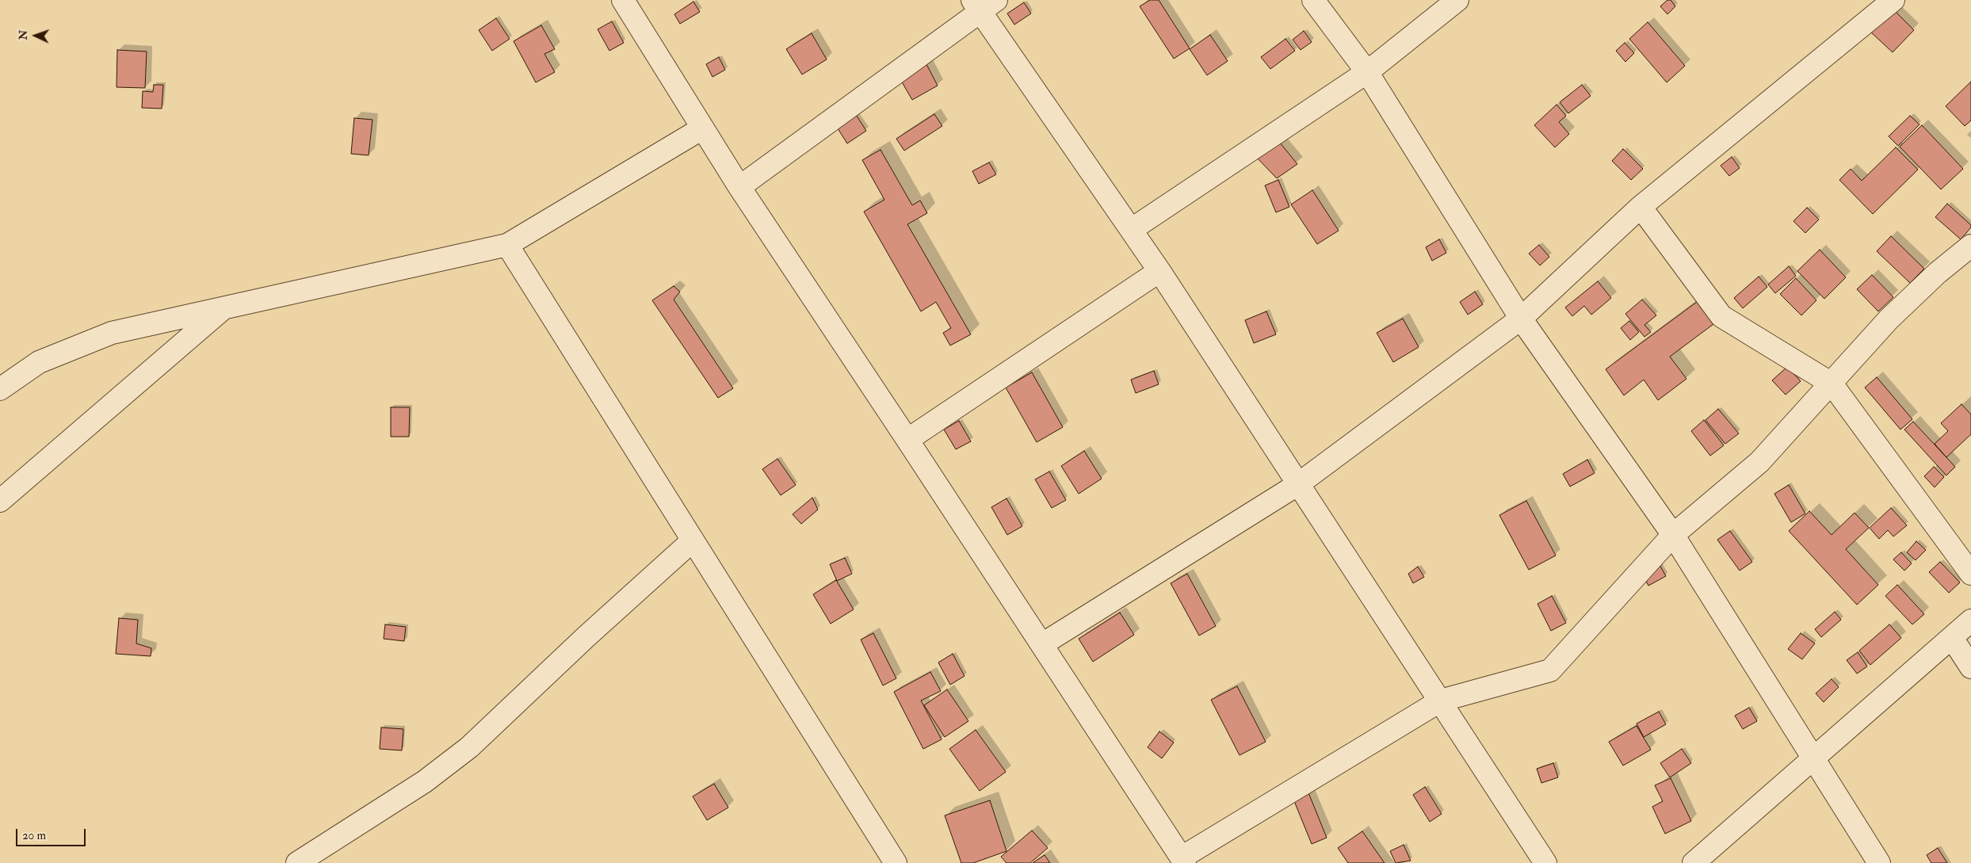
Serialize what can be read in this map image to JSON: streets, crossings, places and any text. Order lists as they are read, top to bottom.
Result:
{
  "scale_bar": "20 m",
  "north": "left"
}
